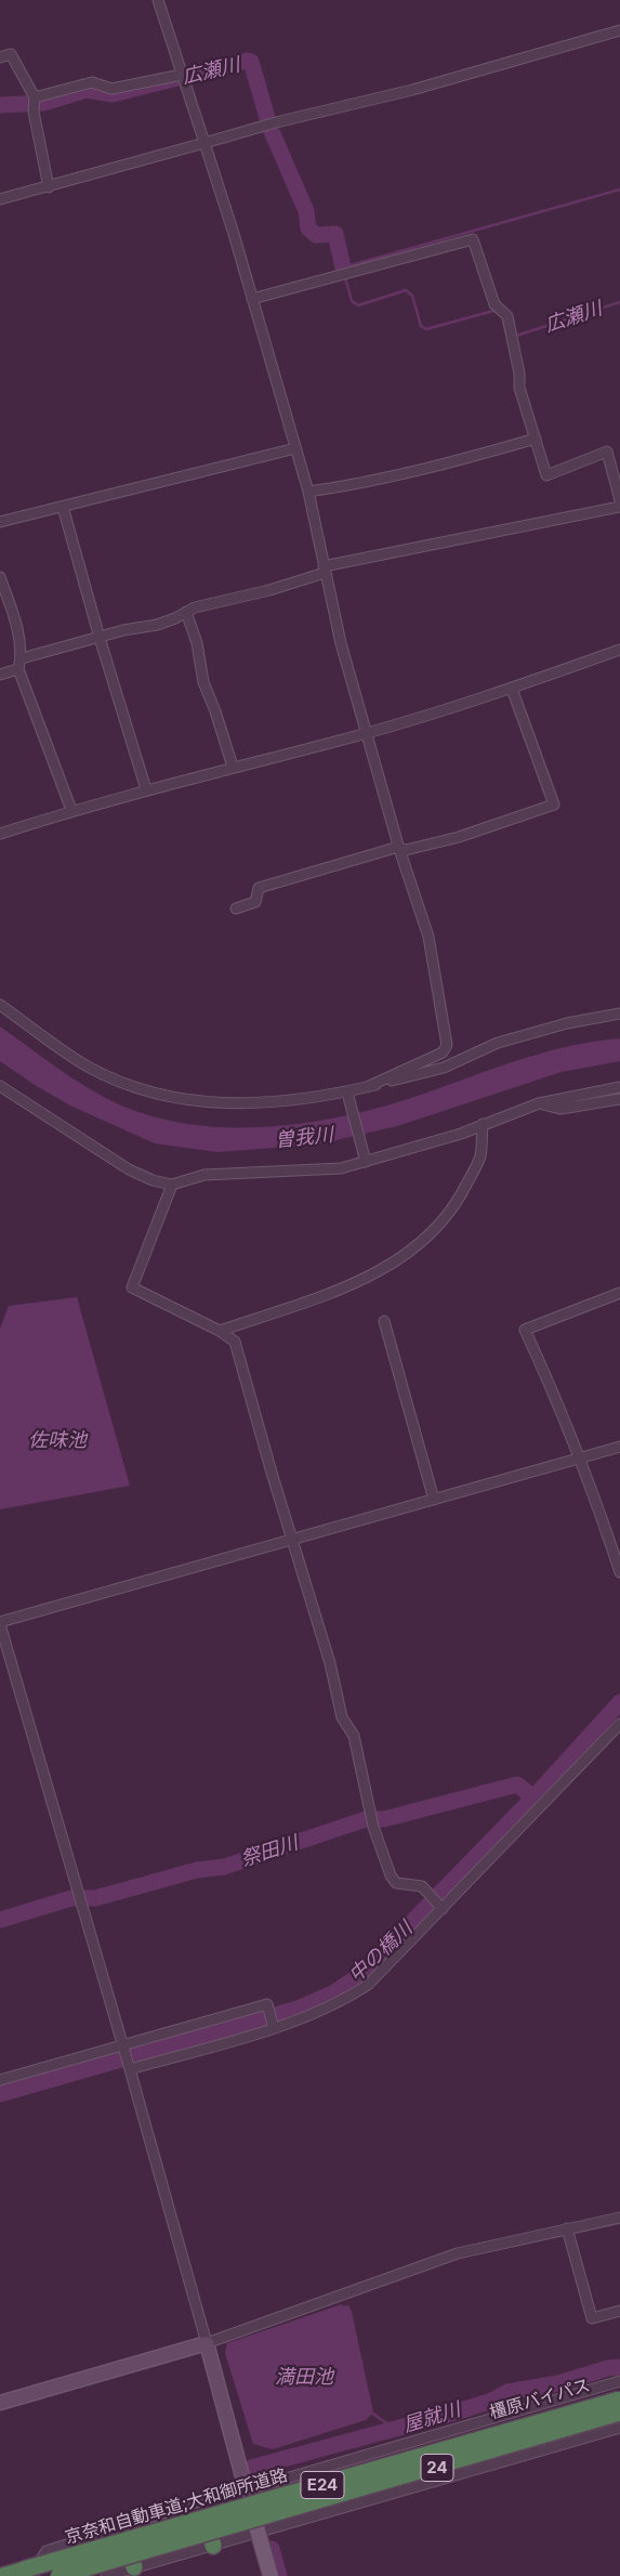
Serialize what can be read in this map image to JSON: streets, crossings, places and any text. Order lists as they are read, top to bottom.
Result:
{
  "streets": {
    "highway": [
      "橿原バイパス",
      "24",
      "E24",
      "京奈和自動車道;大和御所道路"
    ]
  },
  "crossings": [
    ["橿原バイパス", "E24"],
    ["橿原バイパス", "京奈和自動車道;大和御所道路"],
    ["24", "京奈和自動車道;大和御所道路"],
    ["E24", "京奈和自動車道;大和御所道路"]
  ],
  "water": [
    "広瀬川",
    "曽我川",
    "佐味池",
    "祭田川",
    "中の橋川",
    "満田池",
    "屋就川"
  ]
}
